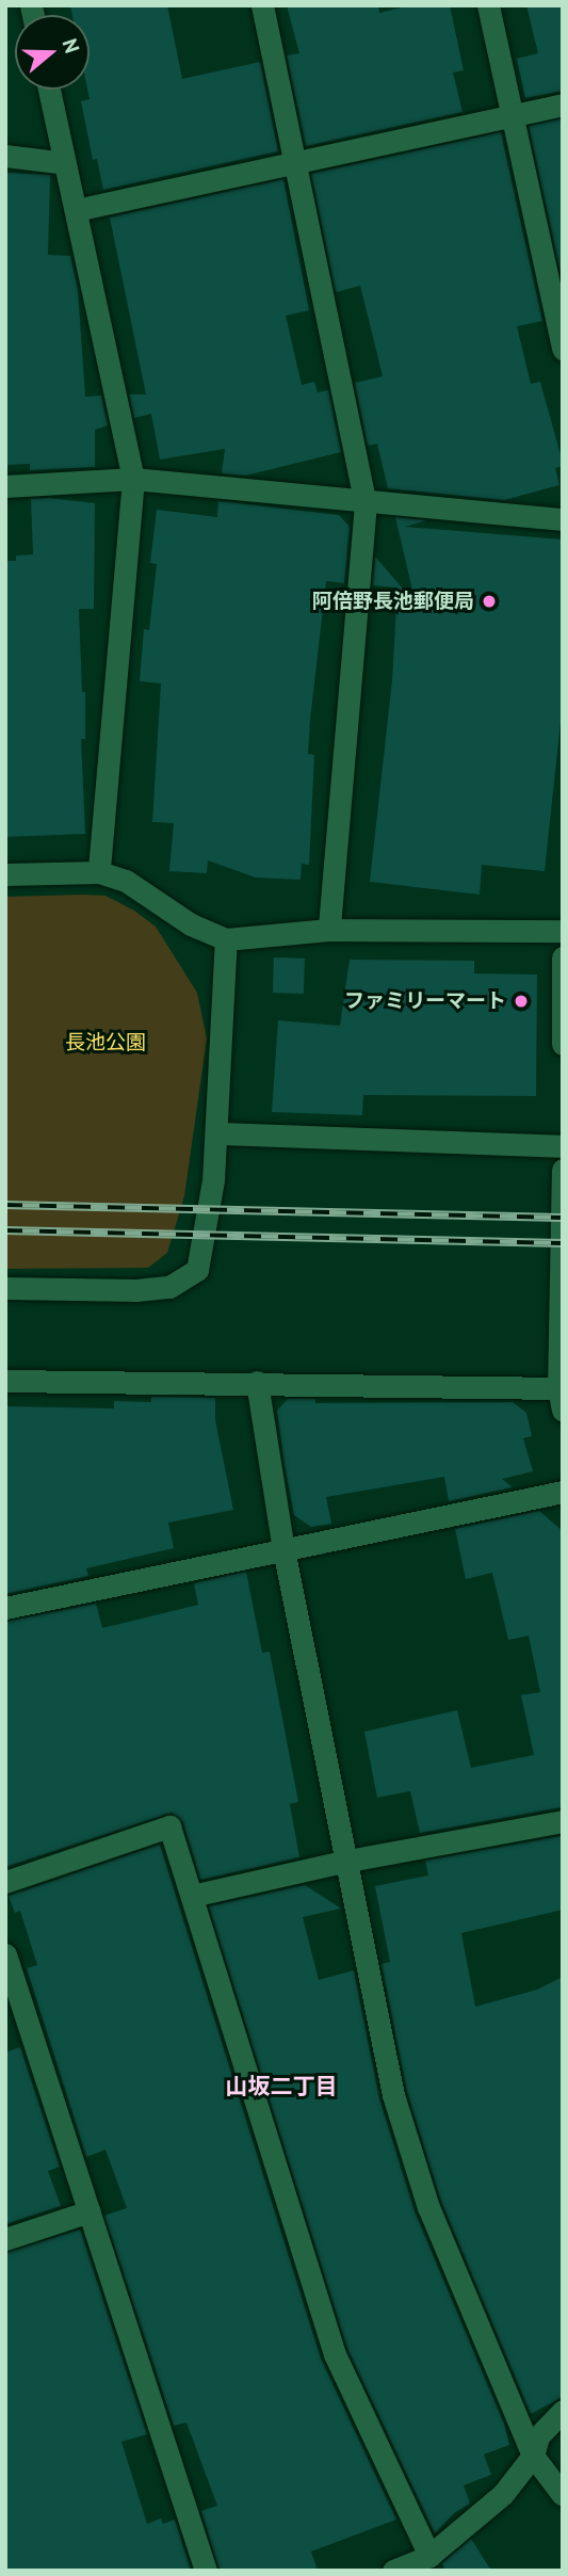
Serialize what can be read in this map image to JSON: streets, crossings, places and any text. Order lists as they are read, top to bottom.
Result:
{
  "districts": ["山坂二丁目"],
  "parks": ["長池公園"],
  "places": ["阿倍野長池郵便局", "ファミリーマート"],
  "north": "right"
}
